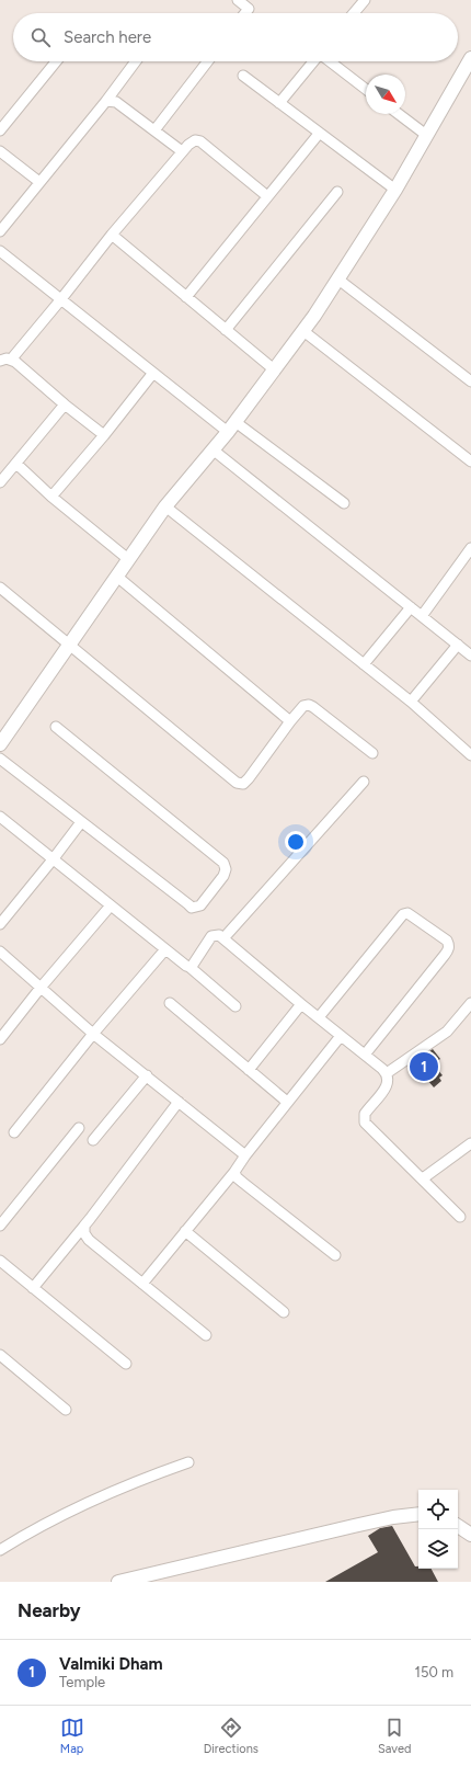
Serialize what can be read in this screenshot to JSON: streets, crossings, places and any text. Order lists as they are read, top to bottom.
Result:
{
  "north": "bottom right",
  "page": {
    "search": "Search here",
    "pins": "1",
    "heading": "Nearby",
    "list": [
      {
        "mark": "1",
        "name": "Valmiki Dham",
        "note": "Temple",
        "value": "150 m"
      }
    ],
    "nav": ["Map", "Directions", "Saved"]
  }
}
